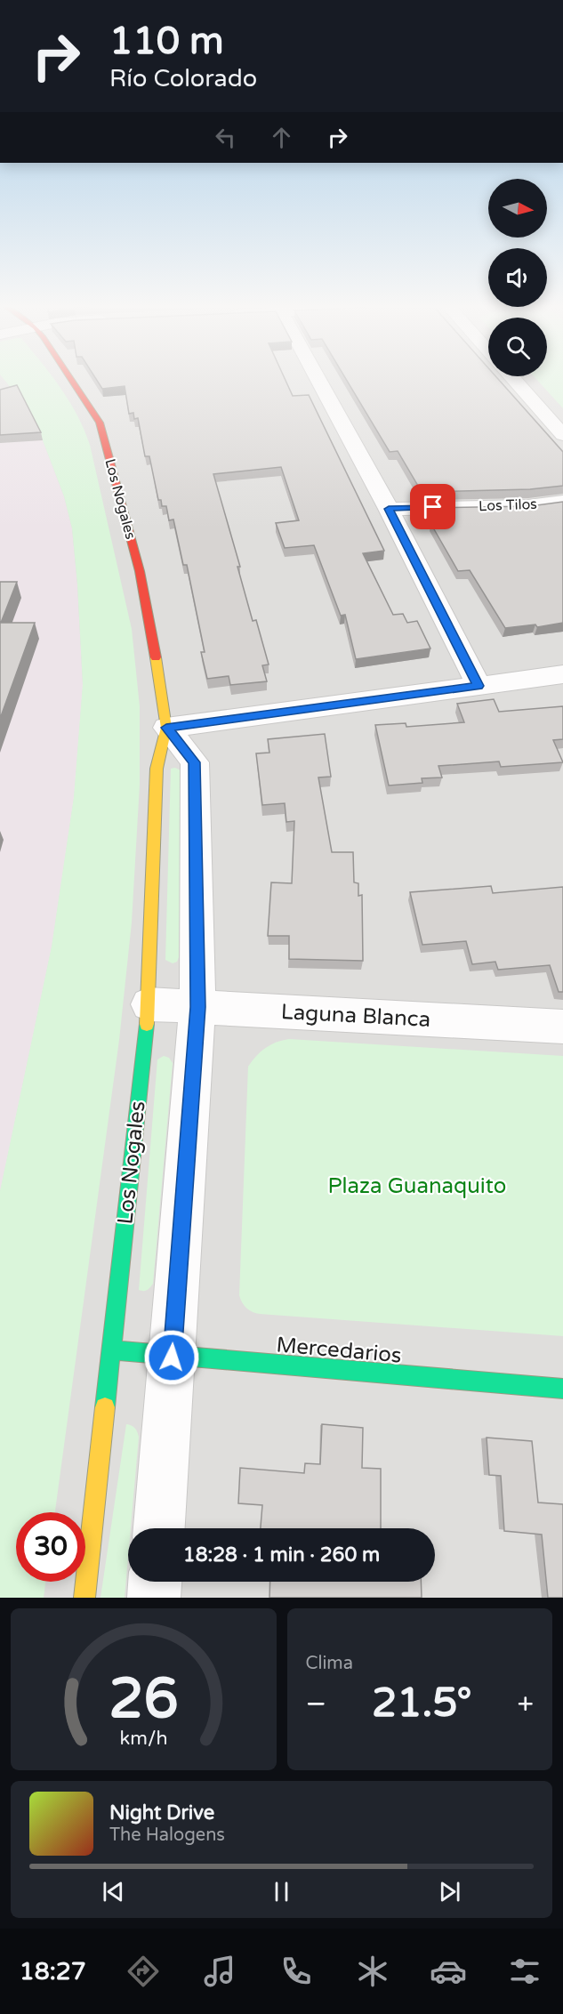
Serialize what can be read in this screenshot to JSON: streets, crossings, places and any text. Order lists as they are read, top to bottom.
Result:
{
  "streets": {
    "street": [
      "Los Nogales",
      "Los Tilos",
      "Laguna Blanca",
      "Mercedarios"
    ]
  },
  "crossings": [
    ["Los Nogales", "Laguna Blanca"],
    ["Los Nogales", "Mercedarios"]
  ],
  "parks": ["Plaza Guanaquito"],
  "north": "right",
  "page": {
    "turn": ["110 m", "Río Colorado"],
    "limit": "30",
    "trip": "18:28 · 1 min · 260 m",
    "tile": "Clima",
    "heat": ["−", "21.5°", "+"],
    "song": ["Night Drive", "The Halogens"],
    "tabs": "18:27",
    "gauge": ["26", "km/h"]
  }
}
